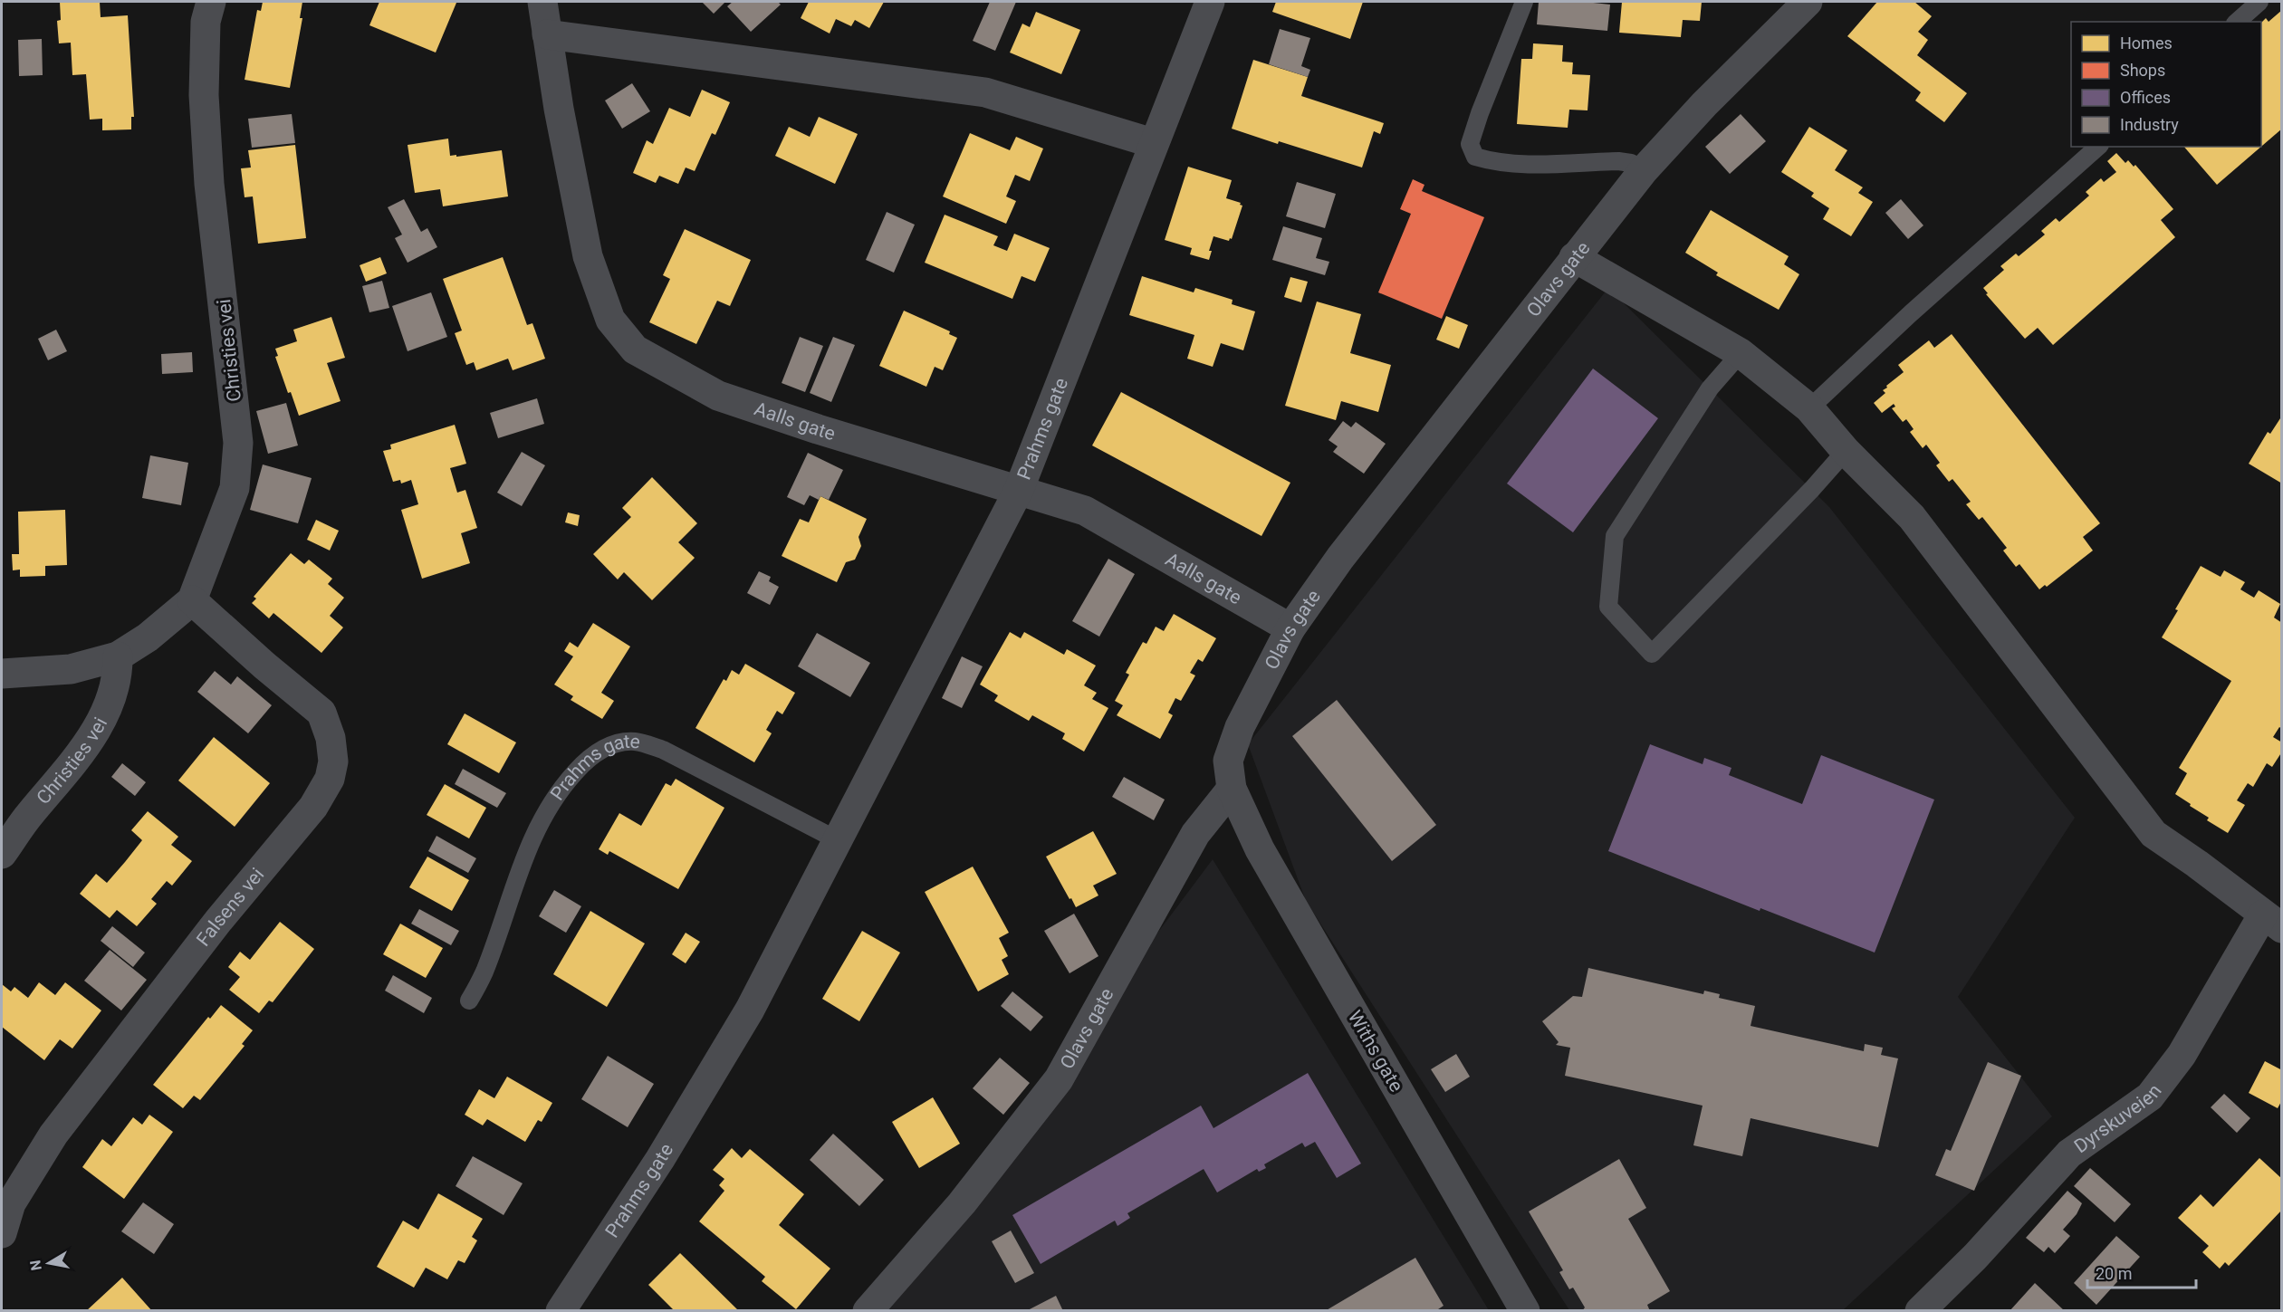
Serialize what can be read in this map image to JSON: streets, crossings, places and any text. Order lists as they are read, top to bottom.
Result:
{
  "streets": {
    "street": [
      "Olavs gate",
      "Christies vei",
      "Aalls gate",
      "Prahms gate",
      "Falsens vei",
      "Withs gate",
      "Dyrskuveien"
    ]
  },
  "crossings": [
    ["Olavs gate", "Aalls gate"],
    ["Olavs gate", "Withs gate"],
    ["Christies vei", "Falsens vei"],
    ["Aalls gate", "Prahms gate"]
  ],
  "legend": [
    "Homes",
    "Shops",
    "Offices",
    "Industry"
  ],
  "scale_bar": "20 m",
  "north": "left"
}
